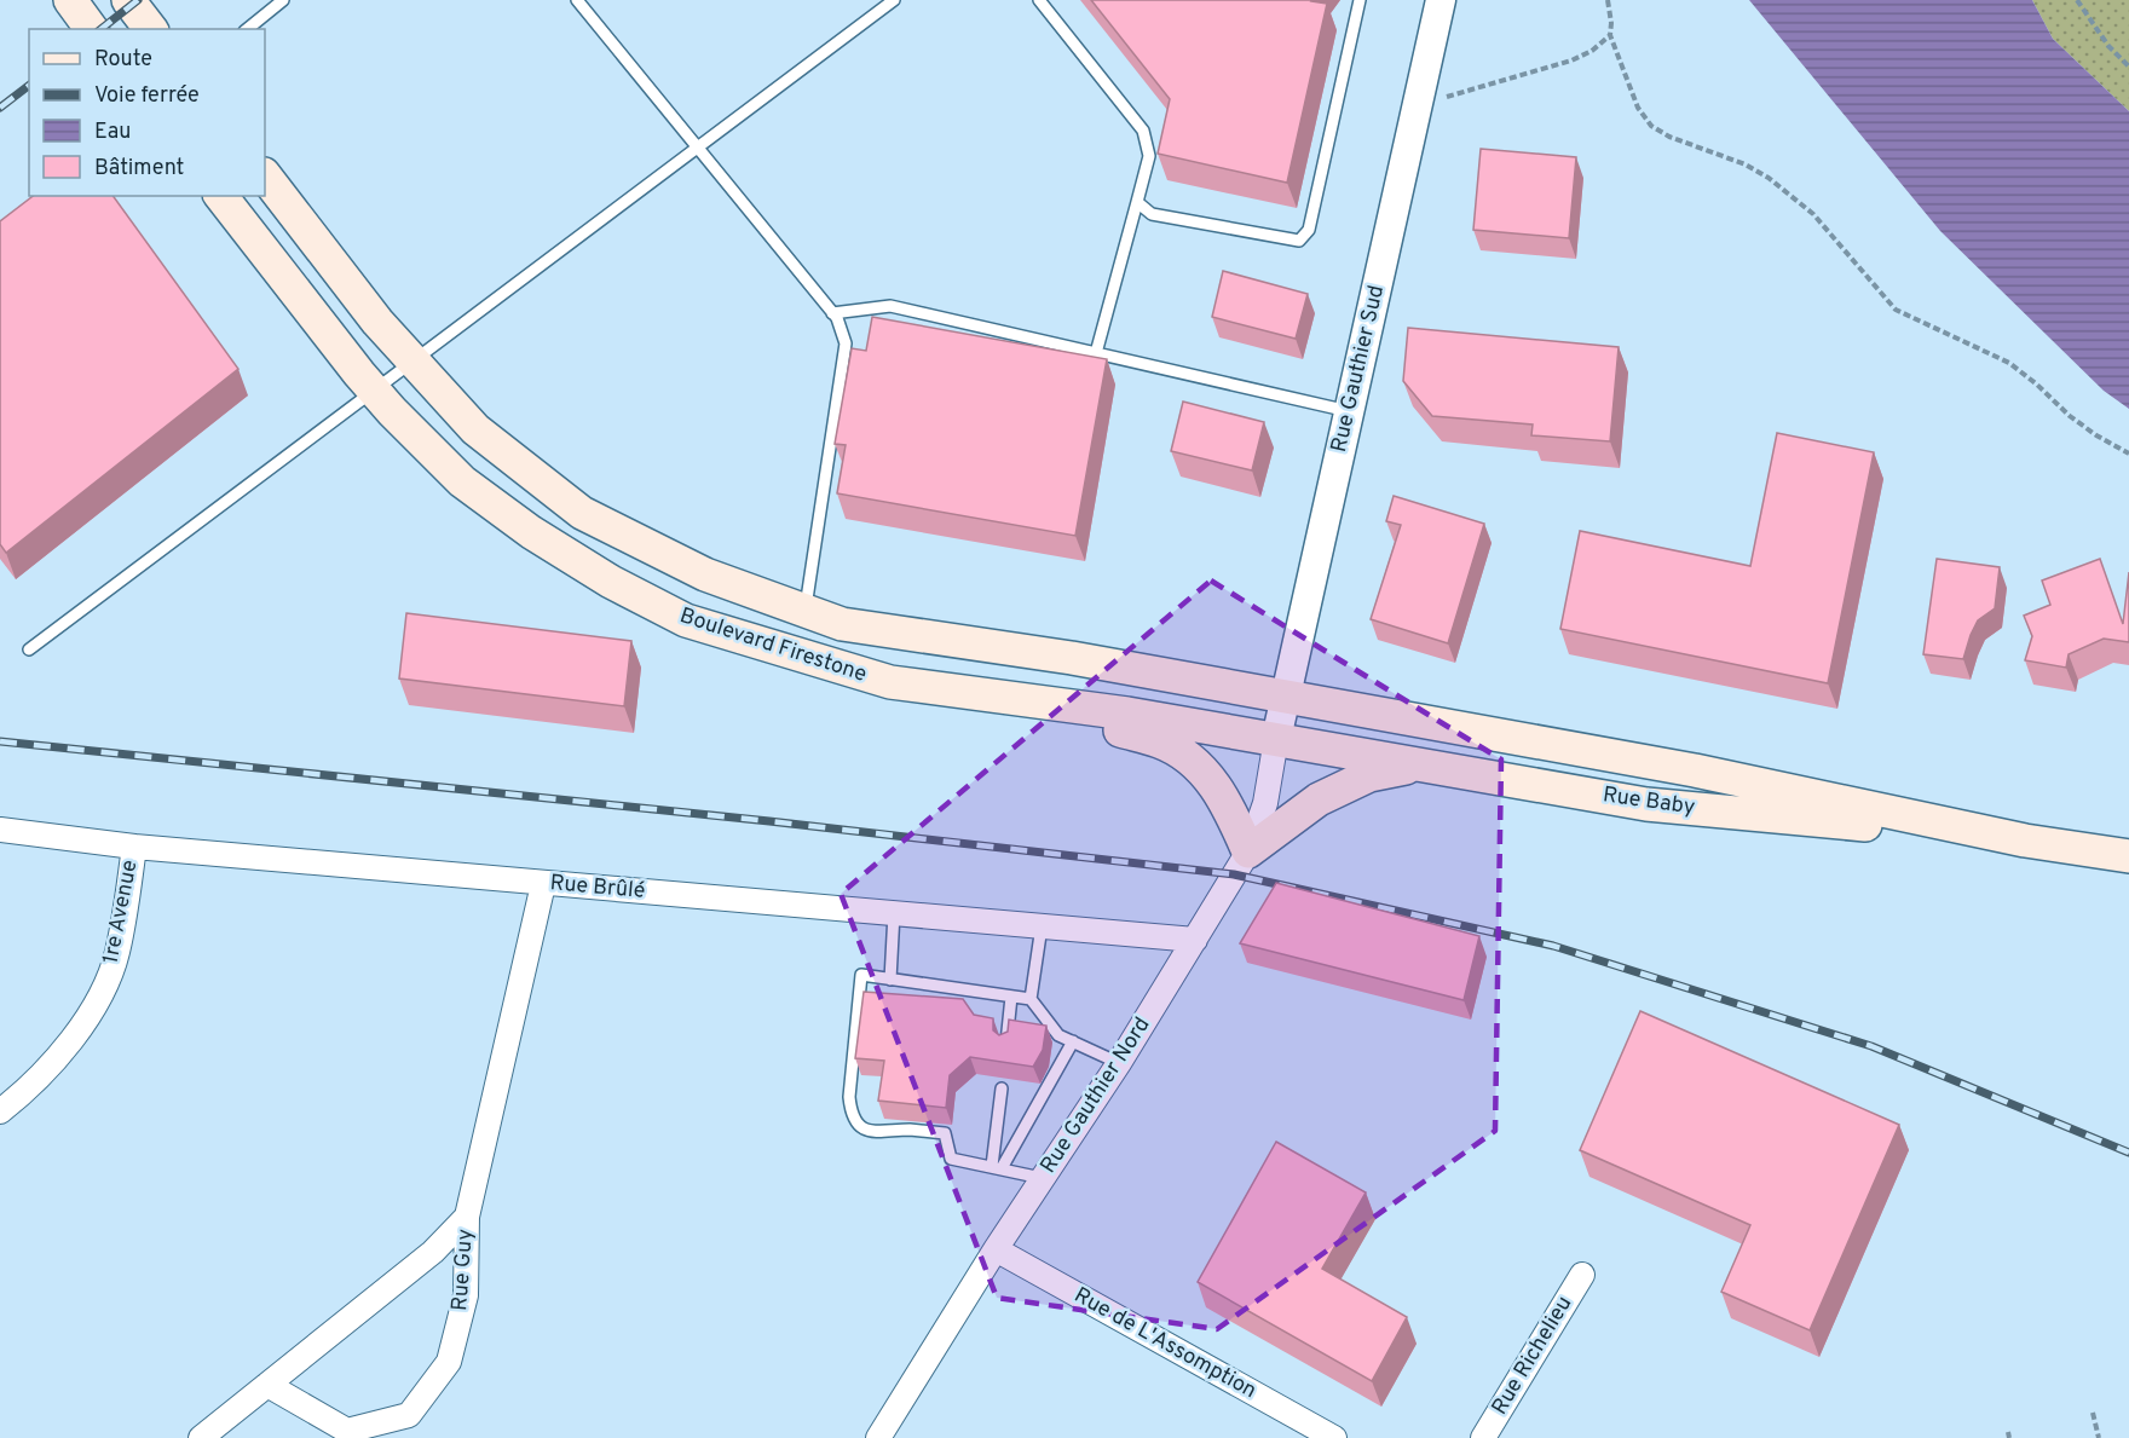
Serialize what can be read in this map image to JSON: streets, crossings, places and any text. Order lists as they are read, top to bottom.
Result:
{
  "streets": {
    "main road": ["Boulevard Firestone", "Rue Baby"],
    "street": [
      "Rue Gauthier Sud",
      "Rue Brûlé",
      "1re Avenue",
      "Rue Gauthier Nord",
      "Rue Guy",
      "Rue de L'Assomption",
      "Rue Richelieu"
    ]
  },
  "crossings": [
    ["Rue Gauthier Sud", "Boulevard Firestone"],
    ["Rue Gauthier Sud", "Rue Baby"],
    ["Rue Gauthier Sud", "Rue Gauthier Nord"],
    ["Boulevard Firestone", "Rue Baby"],
    ["Boulevard Firestone", "Rue Gauthier Nord"],
    ["Rue Baby", "Rue Gauthier Nord"],
    ["Rue Brûlé", "1re Avenue"],
    ["Rue Brûlé", "Rue Gauthier Nord"],
    ["Rue Brûlé", "Rue Guy"],
    ["Rue Gauthier Nord", "Rue de L'Assomption"]
  ],
  "legend": [
    "Route",
    "Voie ferrée",
    "Eau",
    "Bâtiment"
  ]
}
